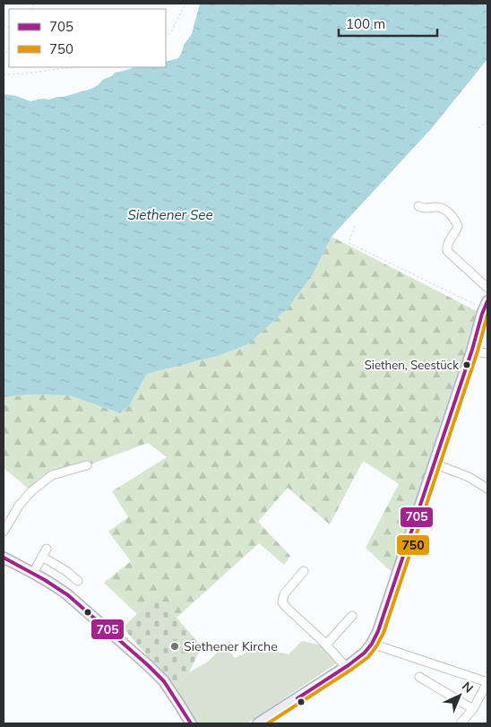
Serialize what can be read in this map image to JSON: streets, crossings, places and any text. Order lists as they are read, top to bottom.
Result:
{
  "water": ["Siethener See"],
  "places": ["Siethen, Seestück", "Siethener Kirche"],
  "lines": ["transit line 705", "transit line 750"],
  "legend": ["705", "750"],
  "scale_bar": "100 m",
  "north": "top right"
}
